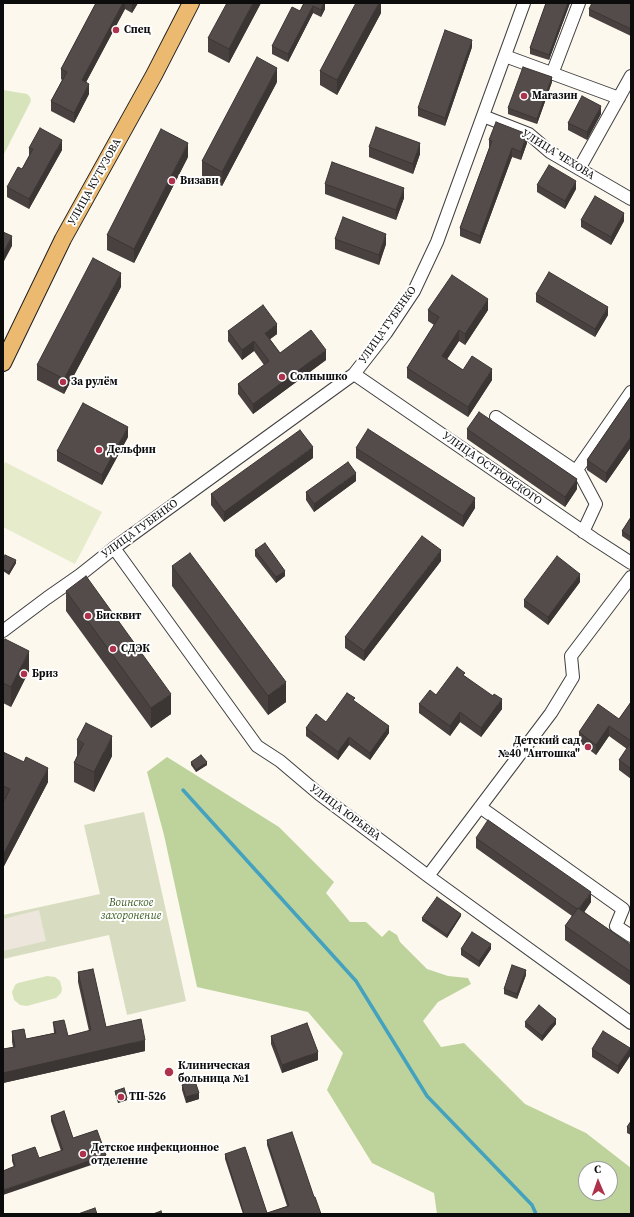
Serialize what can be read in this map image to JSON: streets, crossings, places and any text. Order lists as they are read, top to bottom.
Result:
{
  "streets": {
    "main road": ["УЛИЦА КУТУЗОВА"],
    "street": [
      "УЛИЦА ЧЕХОВА",
      "УЛИЦА ГУБЕНКО",
      "УЛИЦА ОСТРОВСКОГО",
      "УЛИЦА ЮРЬЕВА"
    ]
  },
  "crossings": [
    ["УЛИЦА ЧЕХОВА", "УЛИЦА ГУБЕНКО"],
    ["УЛИЦА ГУБЕНКО", "УЛИЦА ОСТРОВСКОГО"],
    ["УЛИЦА ГУБЕНКО", "УЛИЦА ЮРЬЕВА"]
  ],
  "parks": ["Воинское захоронение"],
  "places": [
    "Спец",
    "Магазин",
    "Визави",
    "Солнышко",
    "За рулём",
    "Дельфин",
    "Бисквит",
    "СДЭК",
    "Бриз",
    "Детский сад №40 \"Антошка\"",
    "Клиническая больница №1",
    "ТП-526",
    "Детское инфекционное отделение"
  ],
  "north": "top"
}
